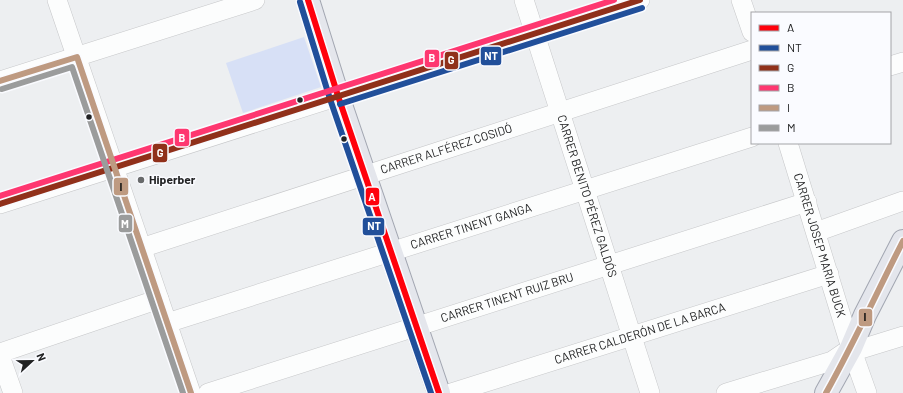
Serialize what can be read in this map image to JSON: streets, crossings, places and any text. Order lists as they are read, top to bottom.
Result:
{
  "streets": {
    "street": [
      "CARRER ALFÉREZ COSIDÓ",
      "CARRER BENITO PÉREZ GALDÓS",
      "CARRER TINENT GANGA",
      "CARRER JOSEP MARIA BUCK",
      "CARRER TINENT RUIZ BRU",
      "CARRER CALDERÓN DE LA BARCA"
    ]
  },
  "crossings": [
    ["CARRER ALFÉREZ COSIDÓ", "CARRER BENITO PÉREZ GALDÓS"],
    ["CARRER BENITO PÉREZ GALDÓS", "CARRER TINENT GANGA"],
    ["CARRER BENITO PÉREZ GALDÓS", "CARRER TINENT RUIZ BRU"],
    ["CARRER BENITO PÉREZ GALDÓS", "CARRER CALDERÓN DE LA BARCA"],
    ["CARRER JOSEP MARIA BUCK", "CARRER TINENT RUIZ BRU"],
    ["CARRER JOSEP MARIA BUCK", "CARRER CALDERÓN DE LA BARCA"]
  ],
  "places": ["Hiperber"],
  "lines": [
    "transit line A",
    "transit line G",
    "transit line B",
    "transit line NT",
    "transit line I",
    "transit line M"
  ],
  "legend": [
    "A",
    "NT",
    "G",
    "B",
    "I",
    "M"
  ],
  "north": "right"
}
